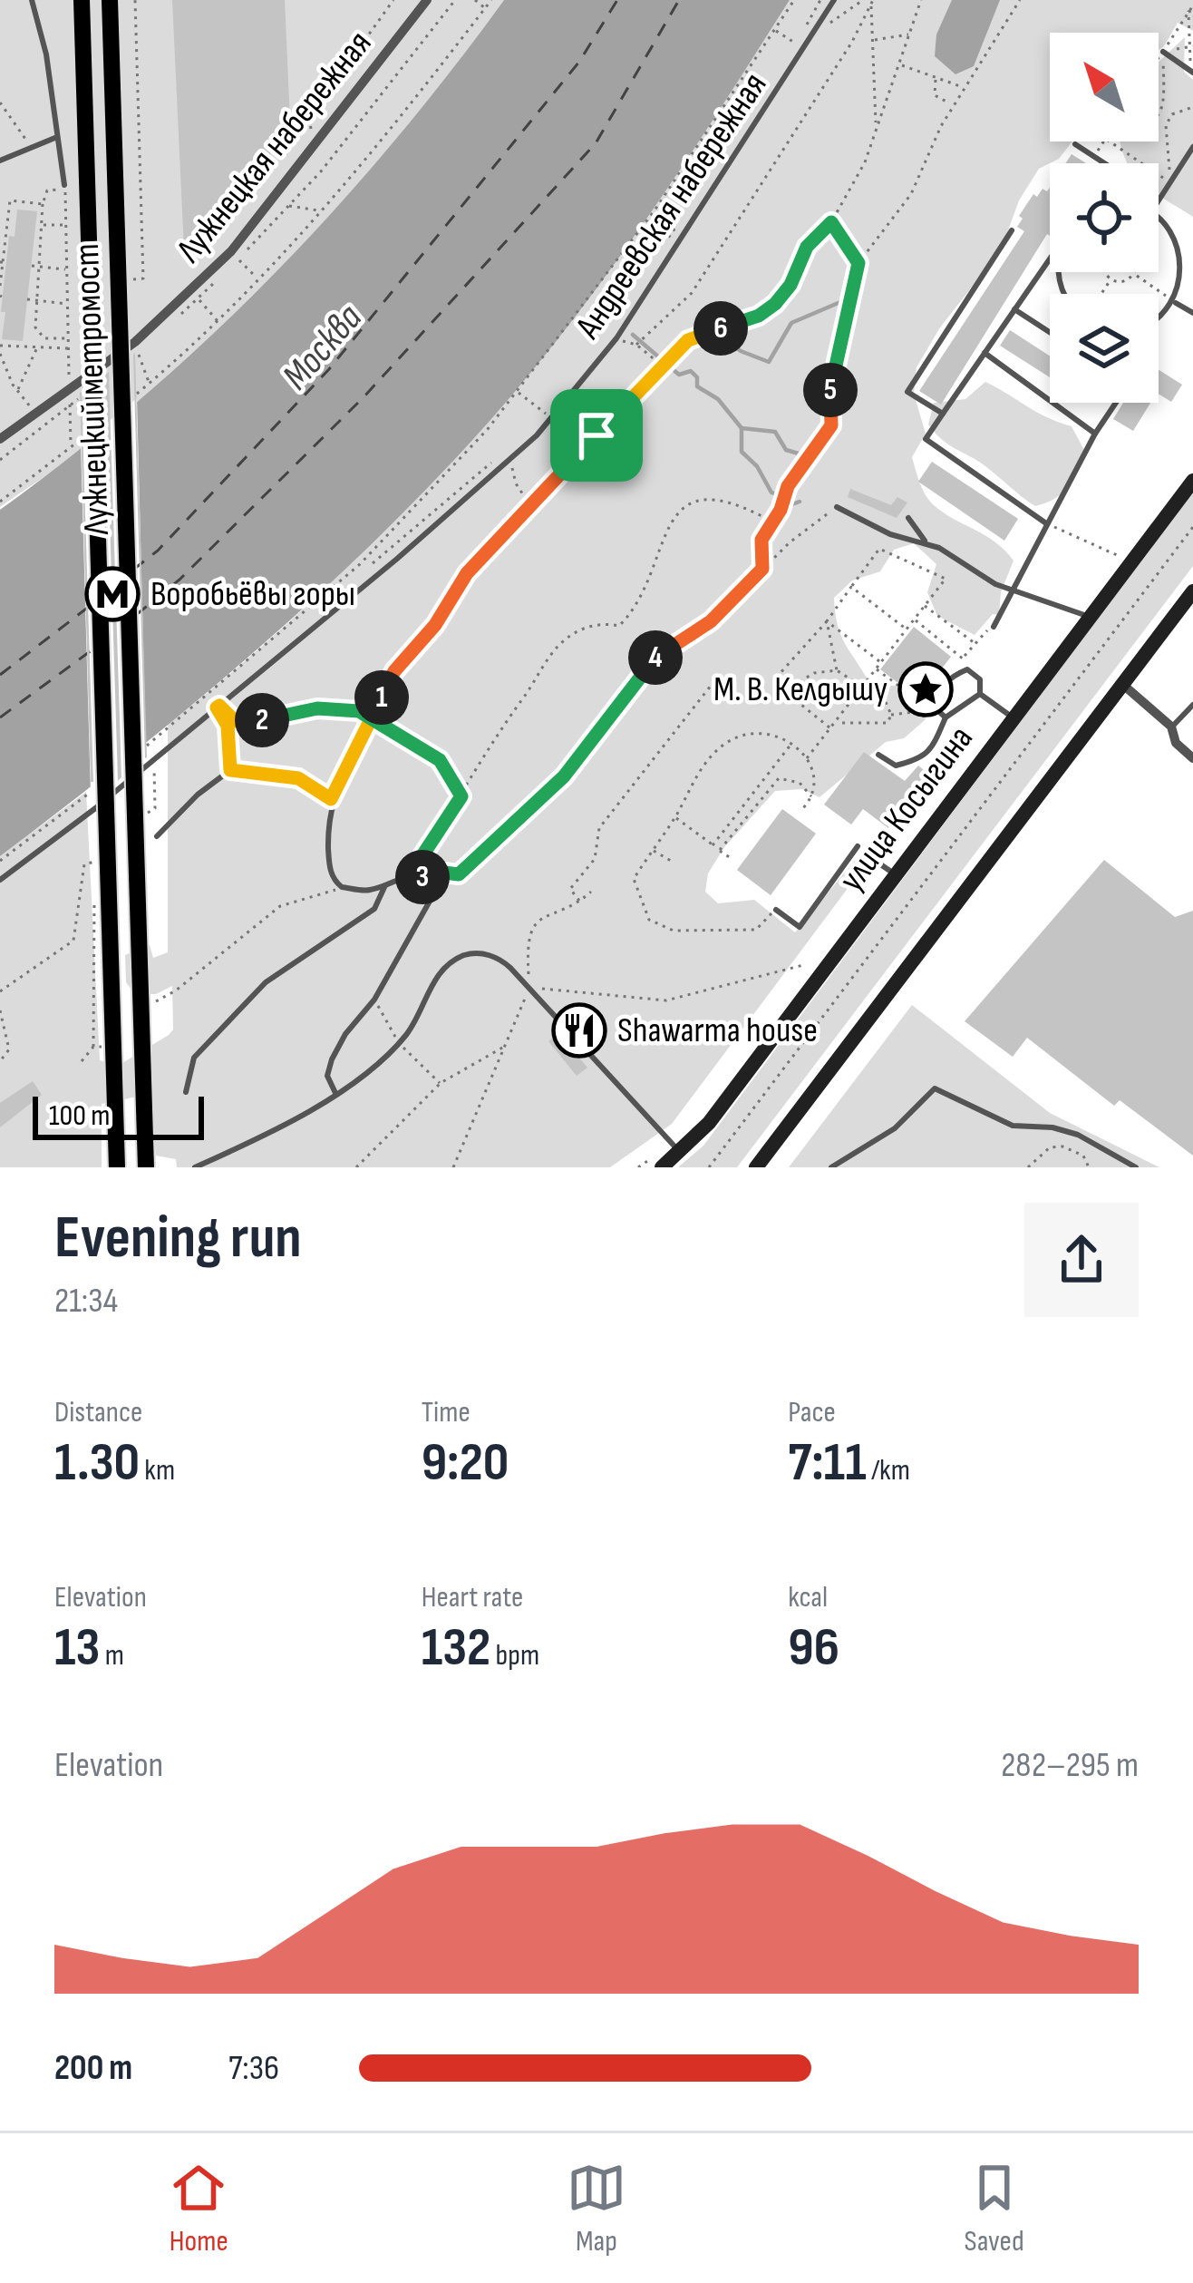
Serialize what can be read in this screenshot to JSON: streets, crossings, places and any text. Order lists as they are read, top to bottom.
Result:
{
  "streets": {
    "main road": ["Лужнецкий метромост", "улица Косыгина"],
    "street": ["Лужнецкая набережная"],
    "lane": ["Андреевская набережная"]
  },
  "water": ["Москва"],
  "places": {
    "metro station": ["Воробьёвы горы"],
    "place": ["М. В. Келдышу"],
    "restaurant": ["Shawarma house"]
  },
  "scale_bar": "100 m",
  "north": "top left",
  "page": {
    "pins": [
      "6",
      "5",
      "4",
      "1",
      "2",
      "3"
    ],
    "scale": "100 m",
    "heading": ["Evening run", "21:34"],
    "stats": [
      ["Distance", "1.30 km"],
      ["Time", "9:20"],
      ["Pace", "7:11 /km"],
      ["Elevation", "13 m"],
      ["Heart rate", "132 bpm"],
      ["kcal", "96"]
    ],
    "chart": ["Elevation", "282–295 m"],
    "list": [
      {
        "name": "200 m",
        "note": "7:36"
      }
    ],
    "tabs": ["Home", "Map", "Saved"]
  }
}
